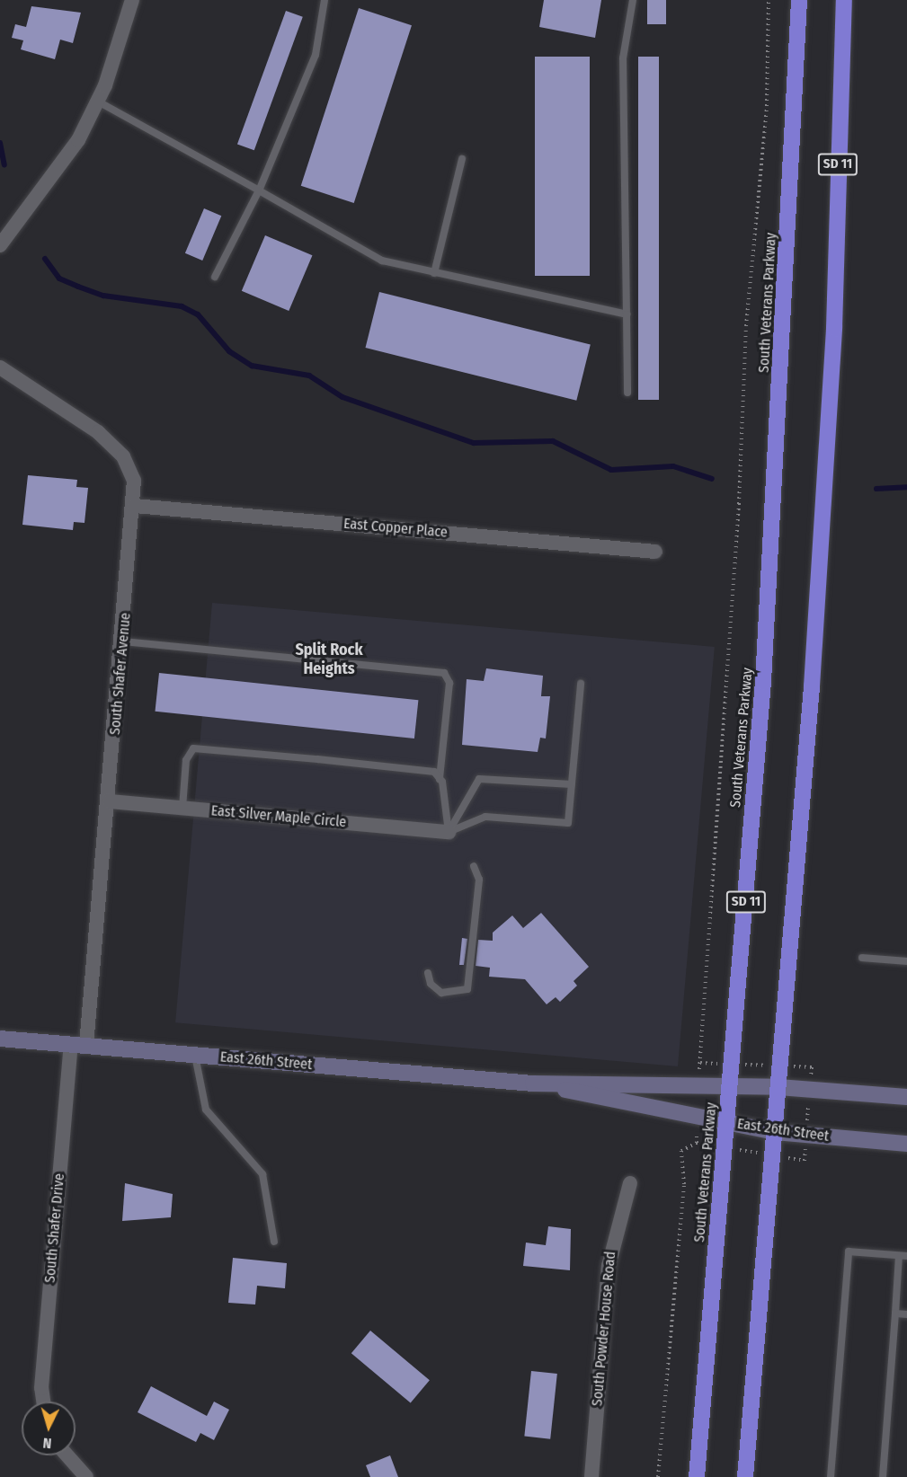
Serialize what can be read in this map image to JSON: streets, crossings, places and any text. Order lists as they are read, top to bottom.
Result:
{
  "streets": {
    "highway": ["SD 11", "South Veterans Parkway"],
    "main road": ["East 26th Street"],
    "street": [
      "East Copper Place",
      "South Shafer Avenue",
      "East Silver Maple Circle",
      "South Shafer Drive",
      "South Powder House Road"
    ]
  },
  "crossings": [
    ["SD 11", "East 26th Street"],
    ["South Veterans Parkway", "East 26th Street"],
    ["East Copper Place", "South Shafer Avenue"],
    ["South Shafer Avenue", "East Silver Maple Circle"],
    ["South Shafer Avenue", "East 26th Street"],
    ["South Shafer Avenue", "South Shafer Drive"],
    ["East 26th Street", "South Shafer Drive"]
  ],
  "districts": ["Split Rock Heights"],
  "north": "bottom"
}
